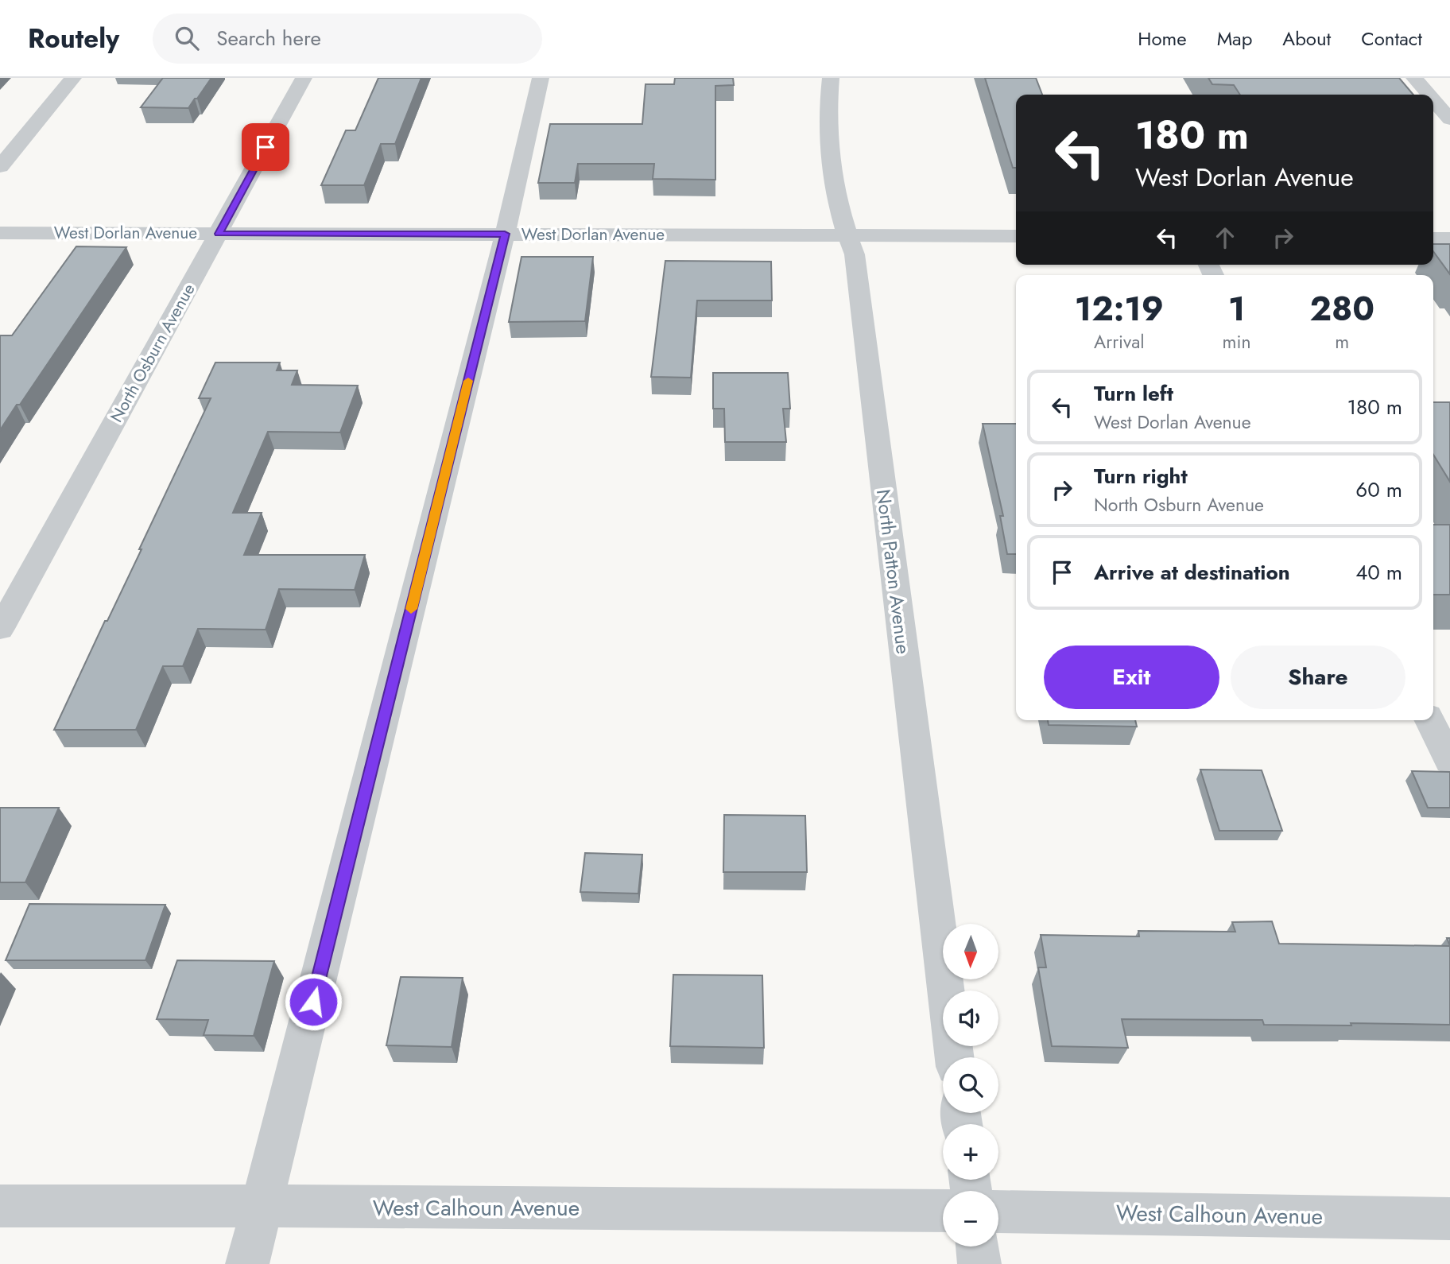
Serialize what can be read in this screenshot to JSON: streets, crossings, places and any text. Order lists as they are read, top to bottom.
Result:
{
  "streets": {
    "street": [
      "West Dorlan Avenue",
      "North Osburn Avenue",
      "North Patton Avenue",
      "West Calhoun Avenue"
    ]
  },
  "crossings": [
    ["West Dorlan Avenue", "North Osburn Avenue"],
    ["West Dorlan Avenue", "North Patton Avenue"]
  ],
  "north": "bottom",
  "page": {
    "header": "Routely",
    "search": "Search here",
    "nav": [
      "Home",
      "Map",
      "About",
      "Contact"
    ],
    "turn": ["180 m", "West Dorlan Avenue"],
    "eta": [
      "12:19",
      "Arrival",
      "1",
      "min",
      "280",
      "m"
    ],
    "list": [
      {
        "name": "Turn left",
        "note": "West Dorlan Avenue",
        "value": "180 m"
      },
      {
        "name": "Turn right",
        "note": "North Osburn Avenue",
        "value": "60 m"
      },
      {
        "name": "Arrive at destination",
        "value": "40 m"
      }
    ],
    "buttons": ["Exit", "Share"],
    "map_buttons": ["+", "−"]
  }
}
